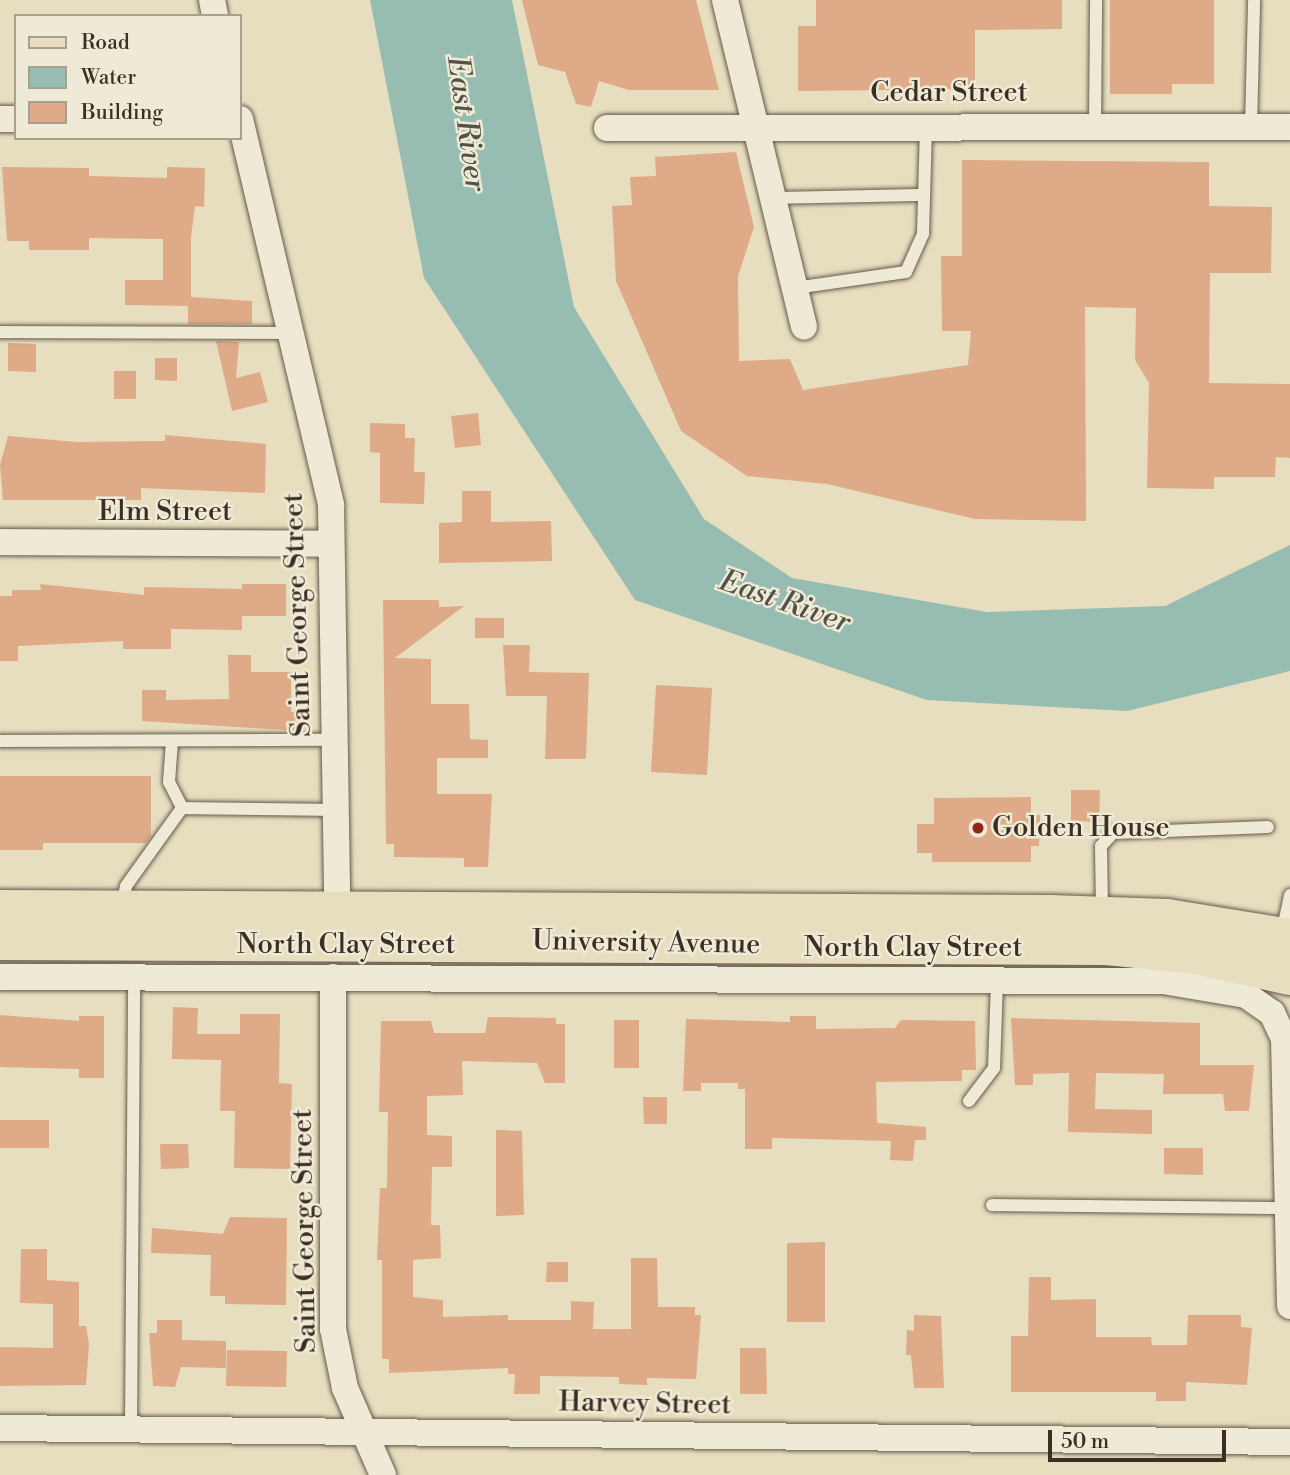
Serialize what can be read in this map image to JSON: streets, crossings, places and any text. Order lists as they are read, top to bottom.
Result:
{
  "streets": {
    "main road": ["University Avenue"],
    "street": [
      "Cedar Street",
      "Elm Street",
      "Saint George Street",
      "North Clay Street",
      "Harvey Street"
    ]
  },
  "crossings": [
    ["Elm Street", "Saint George Street"],
    ["Saint George Street", "University Avenue"],
    ["Saint George Street", "North Clay Street"],
    ["Saint George Street", "Harvey Street"]
  ],
  "water": ["East River"],
  "places": ["Golden House"],
  "legend": ["Road", "Water", "Building"],
  "scale_bar": "50 m"
}
